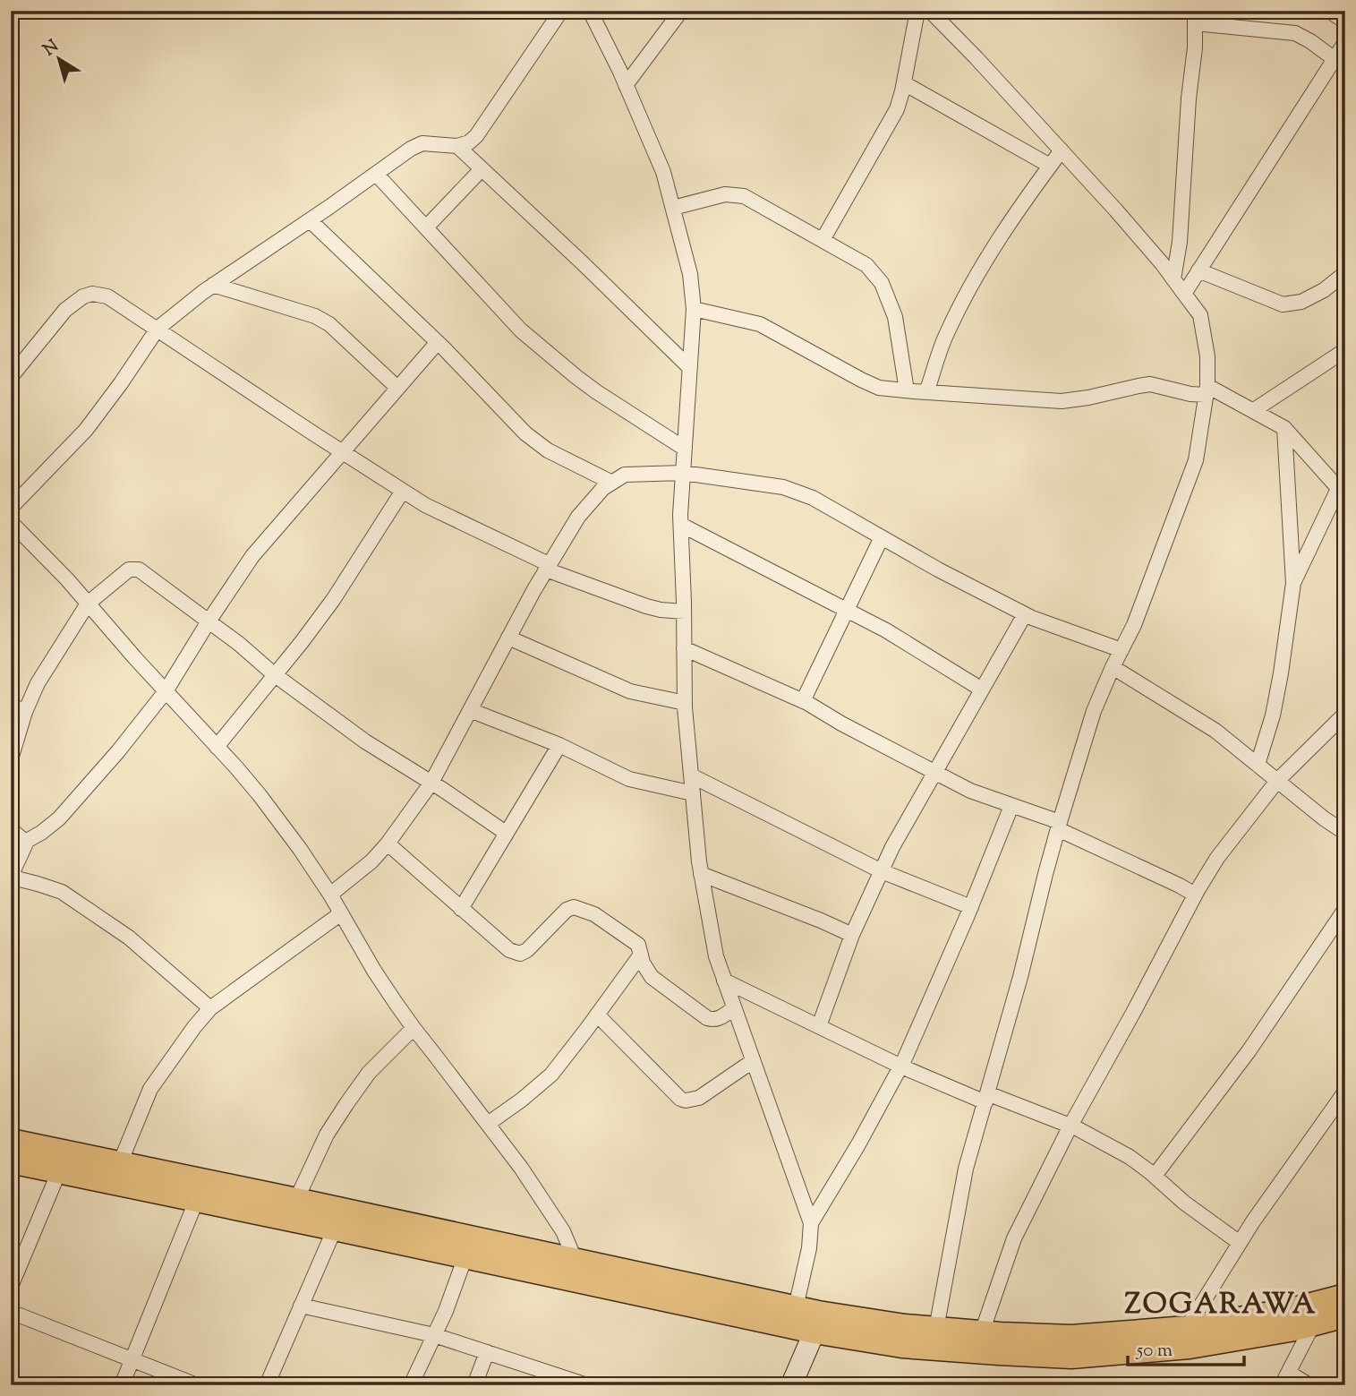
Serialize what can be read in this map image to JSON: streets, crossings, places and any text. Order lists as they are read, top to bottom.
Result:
{
  "districts": ["ZOGARAWA"],
  "scale_bar": "50 m",
  "north": "top left"
}
